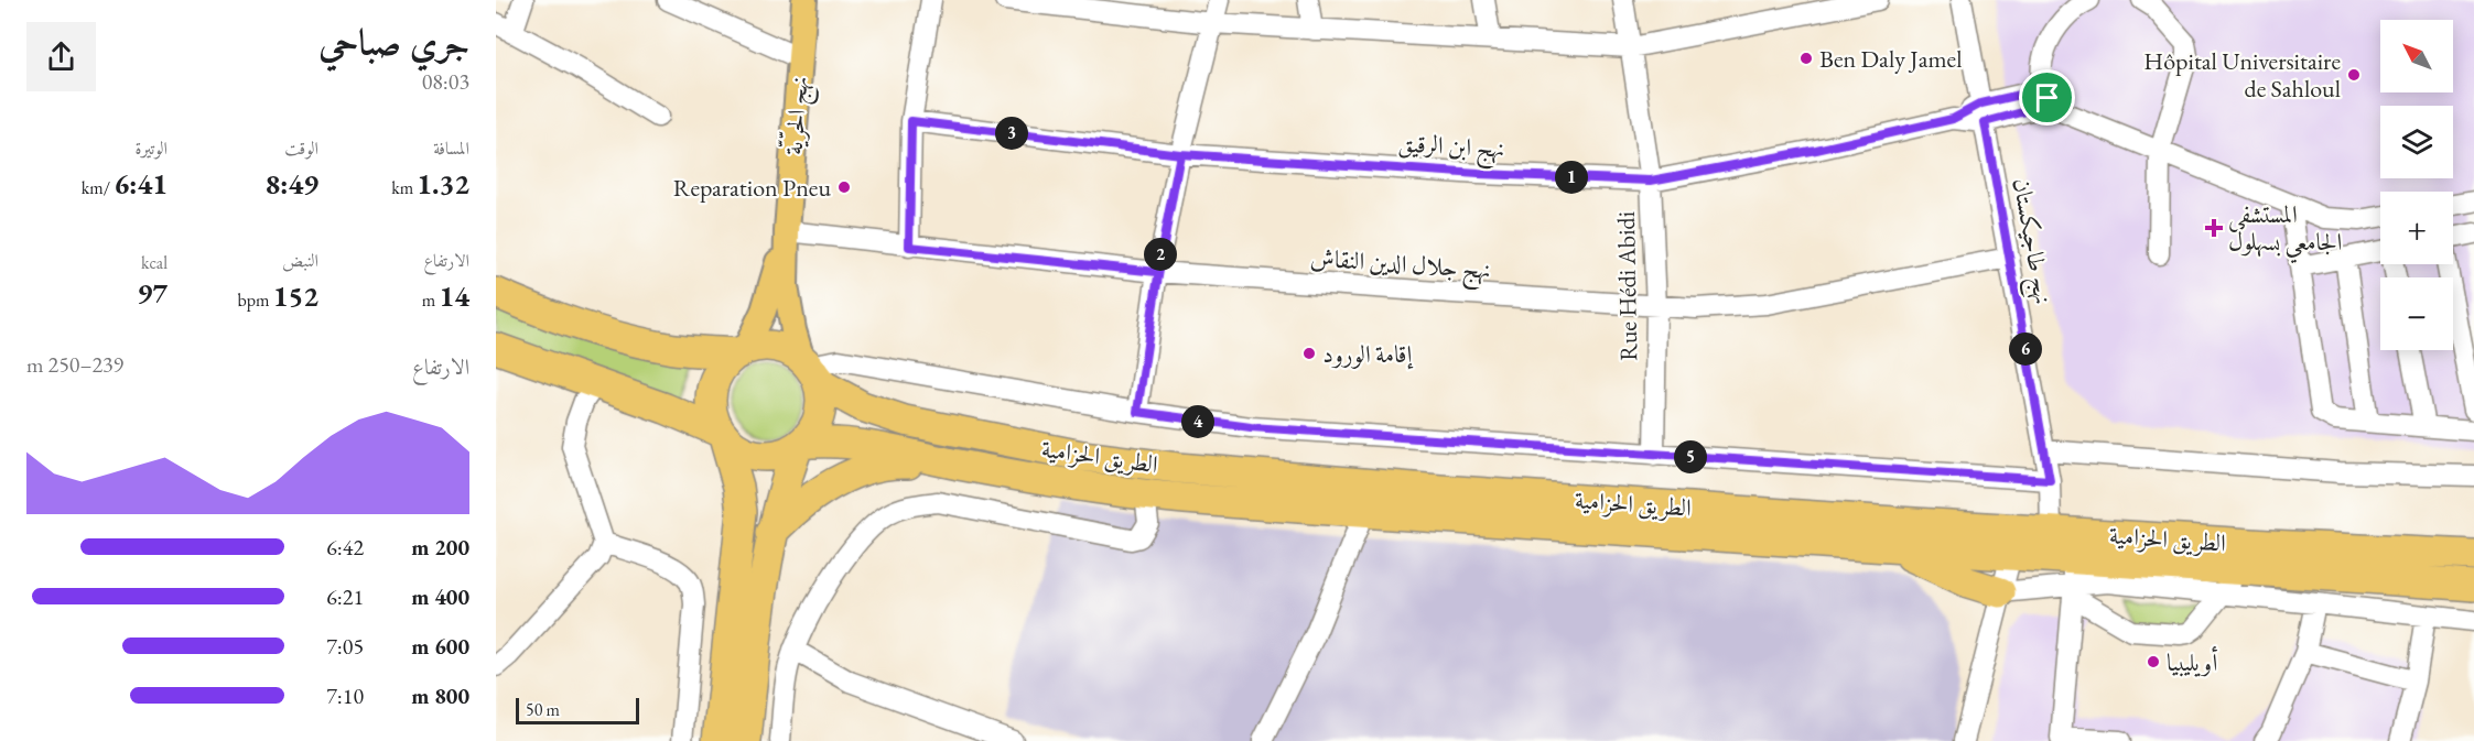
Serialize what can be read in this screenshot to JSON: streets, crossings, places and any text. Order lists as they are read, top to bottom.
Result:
{
  "streets": {
    "highway": ["الطريق الحزامية"],
    "main road": ["نهج الحرّيّة"],
    "street": [
      "نهج ابن الرقيق",
      "نهج طاجيكستان",
      "نهج جلال الدين النقاش",
      "Rue Hédi Abidi"
    ]
  },
  "crossings": [
    ["نهج الحرّيّة", "نهج جلال الدين النقاش"],
    ["نهج ابن الرقيق", "نهج طاجيكستان"],
    ["نهج ابن الرقيق", "Rue Hédi Abidi"],
    ["نهج طاجيكستان", "نهج جلال الدين النقاش"],
    ["نهج طاجيكستان", "الطريق الحزامية"],
    ["نهج جلال الدين النقاش", "Rue Hédi Abidi"]
  ],
  "places": {
    "other": [
      "Ben Daly Jamel",
      "Hôpital Universitaire de Sahloul",
      "Reparation Pneu",
      "إقامة الورود",
      "أويليبيا"
    ],
    "health": ["المستشفى الجامعي بسهلول"]
  },
  "scale_bar": "50 m",
  "north": "top left",
  "page": {
    "heading": ["جري صباحي", "08:03"],
    "map_buttons": ["+", "−"],
    "stats": [
      ["المسافة", "1.32 km"],
      ["الوقت", "8:49"],
      ["الوتيرة", "6:41 /km"],
      ["الارتفاع", "14 m"],
      ["النبض", "152 bpm"],
      ["kcal", "97"]
    ],
    "pins": [
      "3",
      "1",
      "2",
      "6",
      "4",
      "5"
    ],
    "chart": ["الارتفاع", "239–250 m"],
    "list": [
      {
        "name": "200 m",
        "note": "6:42"
      },
      {
        "name": "400 m",
        "note": "6:21"
      },
      {
        "name": "600 m",
        "note": "7:05"
      },
      {
        "name": "800 m",
        "note": "7:10"
      }
    ],
    "scale": "50 m"
  }
}
